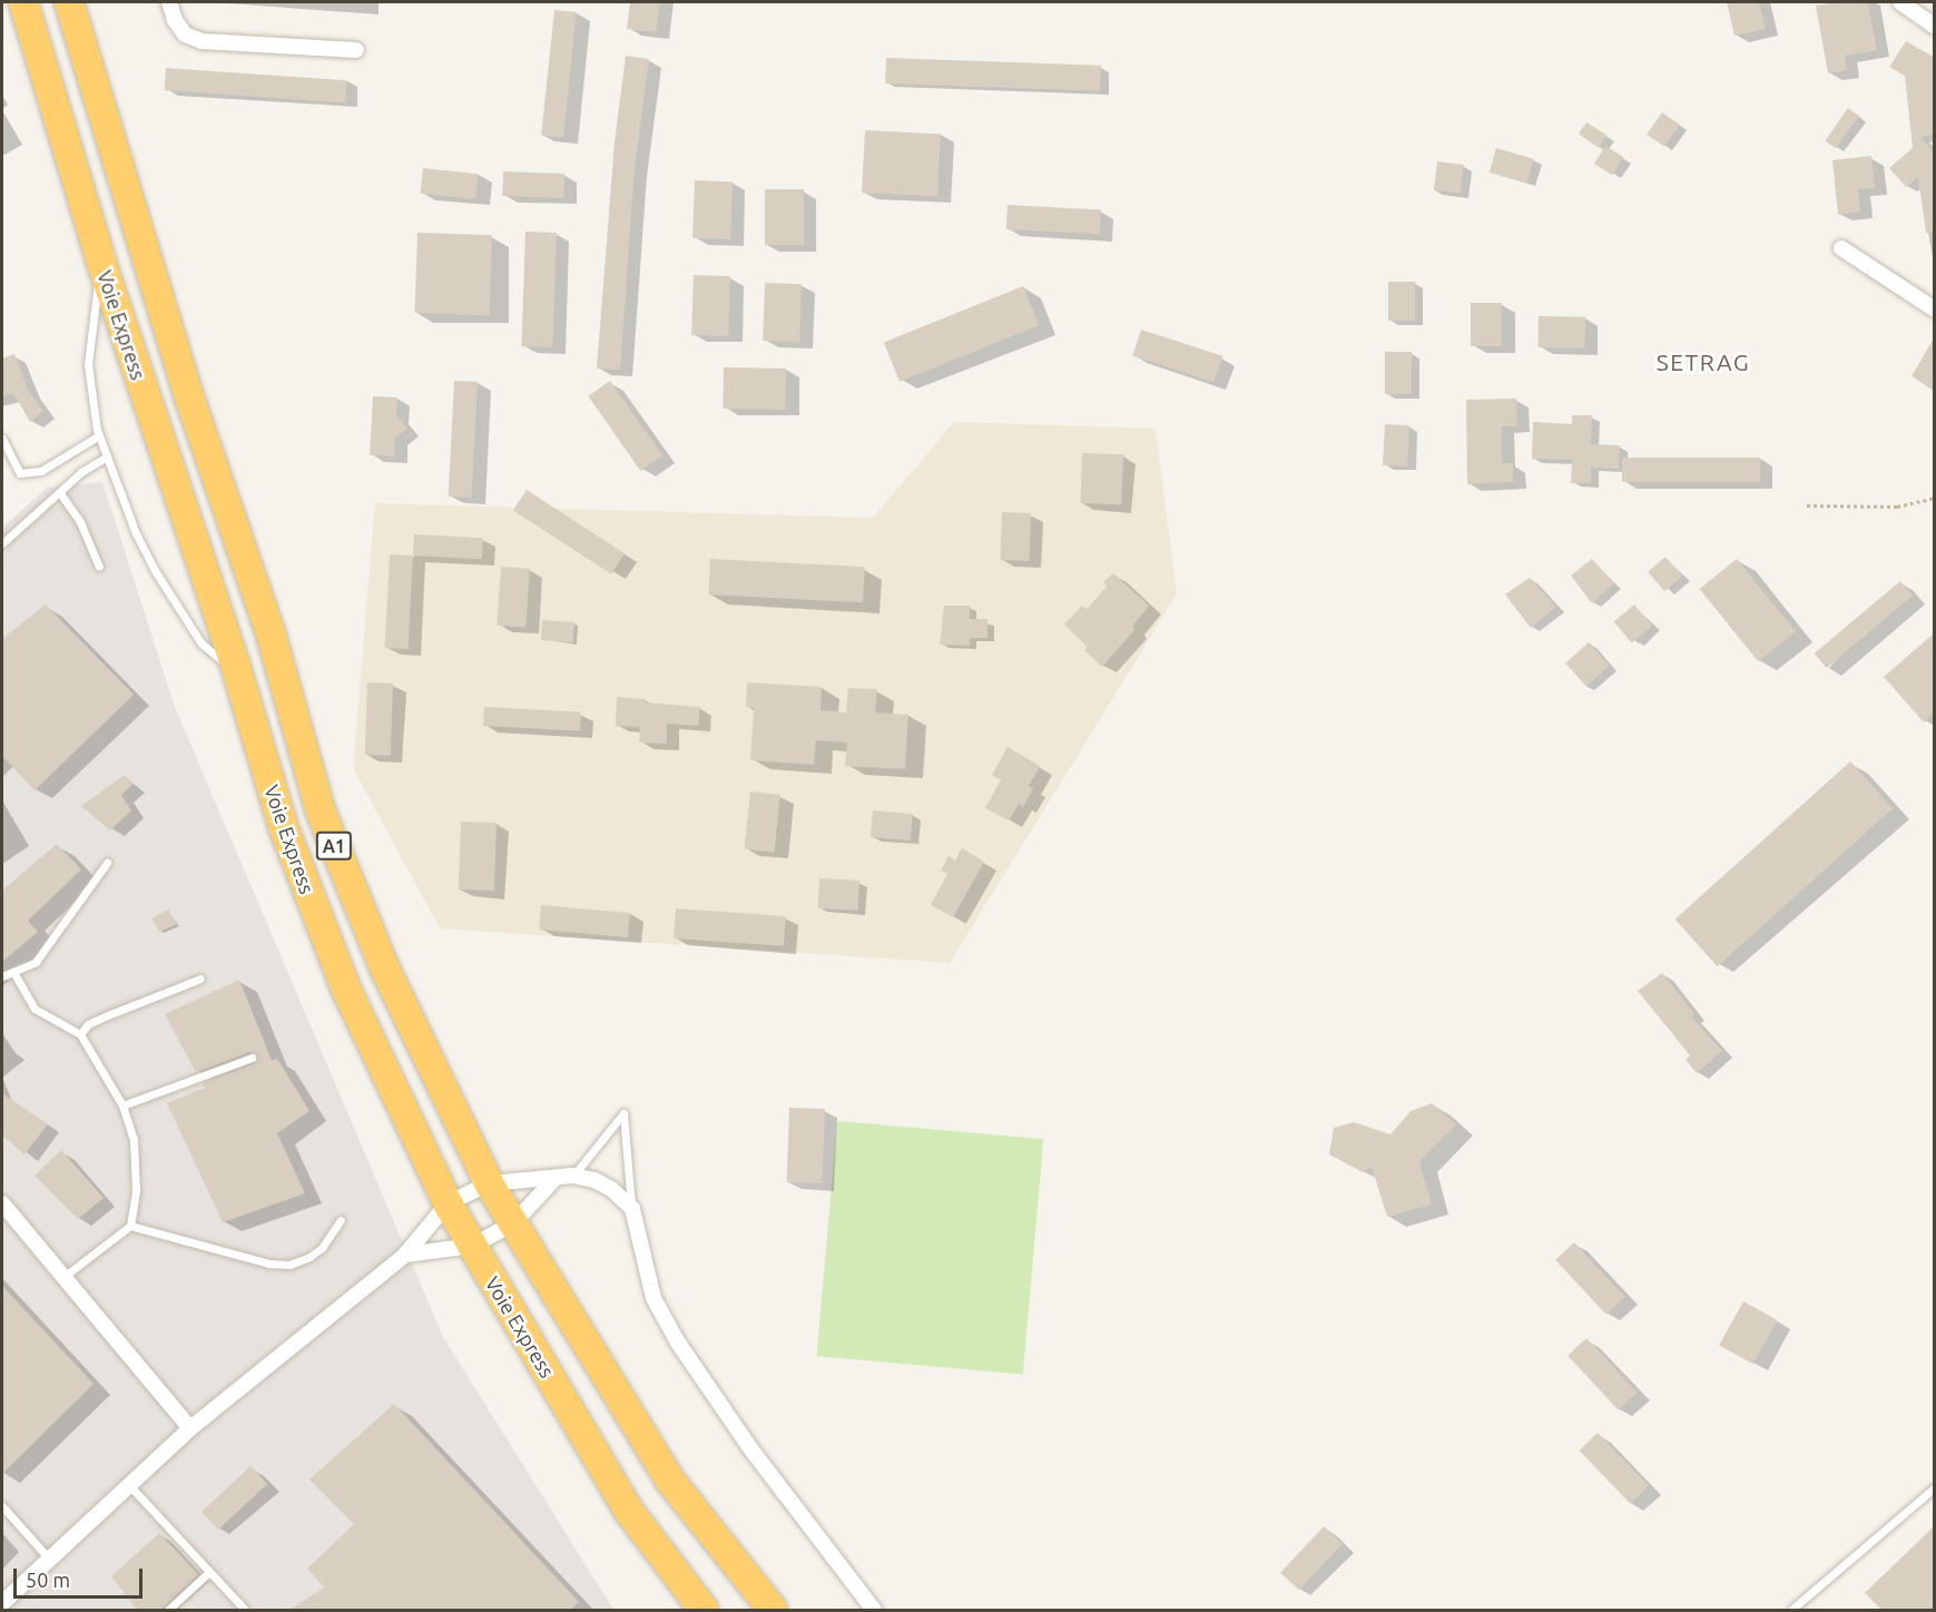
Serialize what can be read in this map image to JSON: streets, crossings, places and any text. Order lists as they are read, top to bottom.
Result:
{
  "streets": {
    "highway": ["Voie Express", "A1"]
  },
  "districts": ["SETRAG"],
  "scale_bar": "50 m"
}
